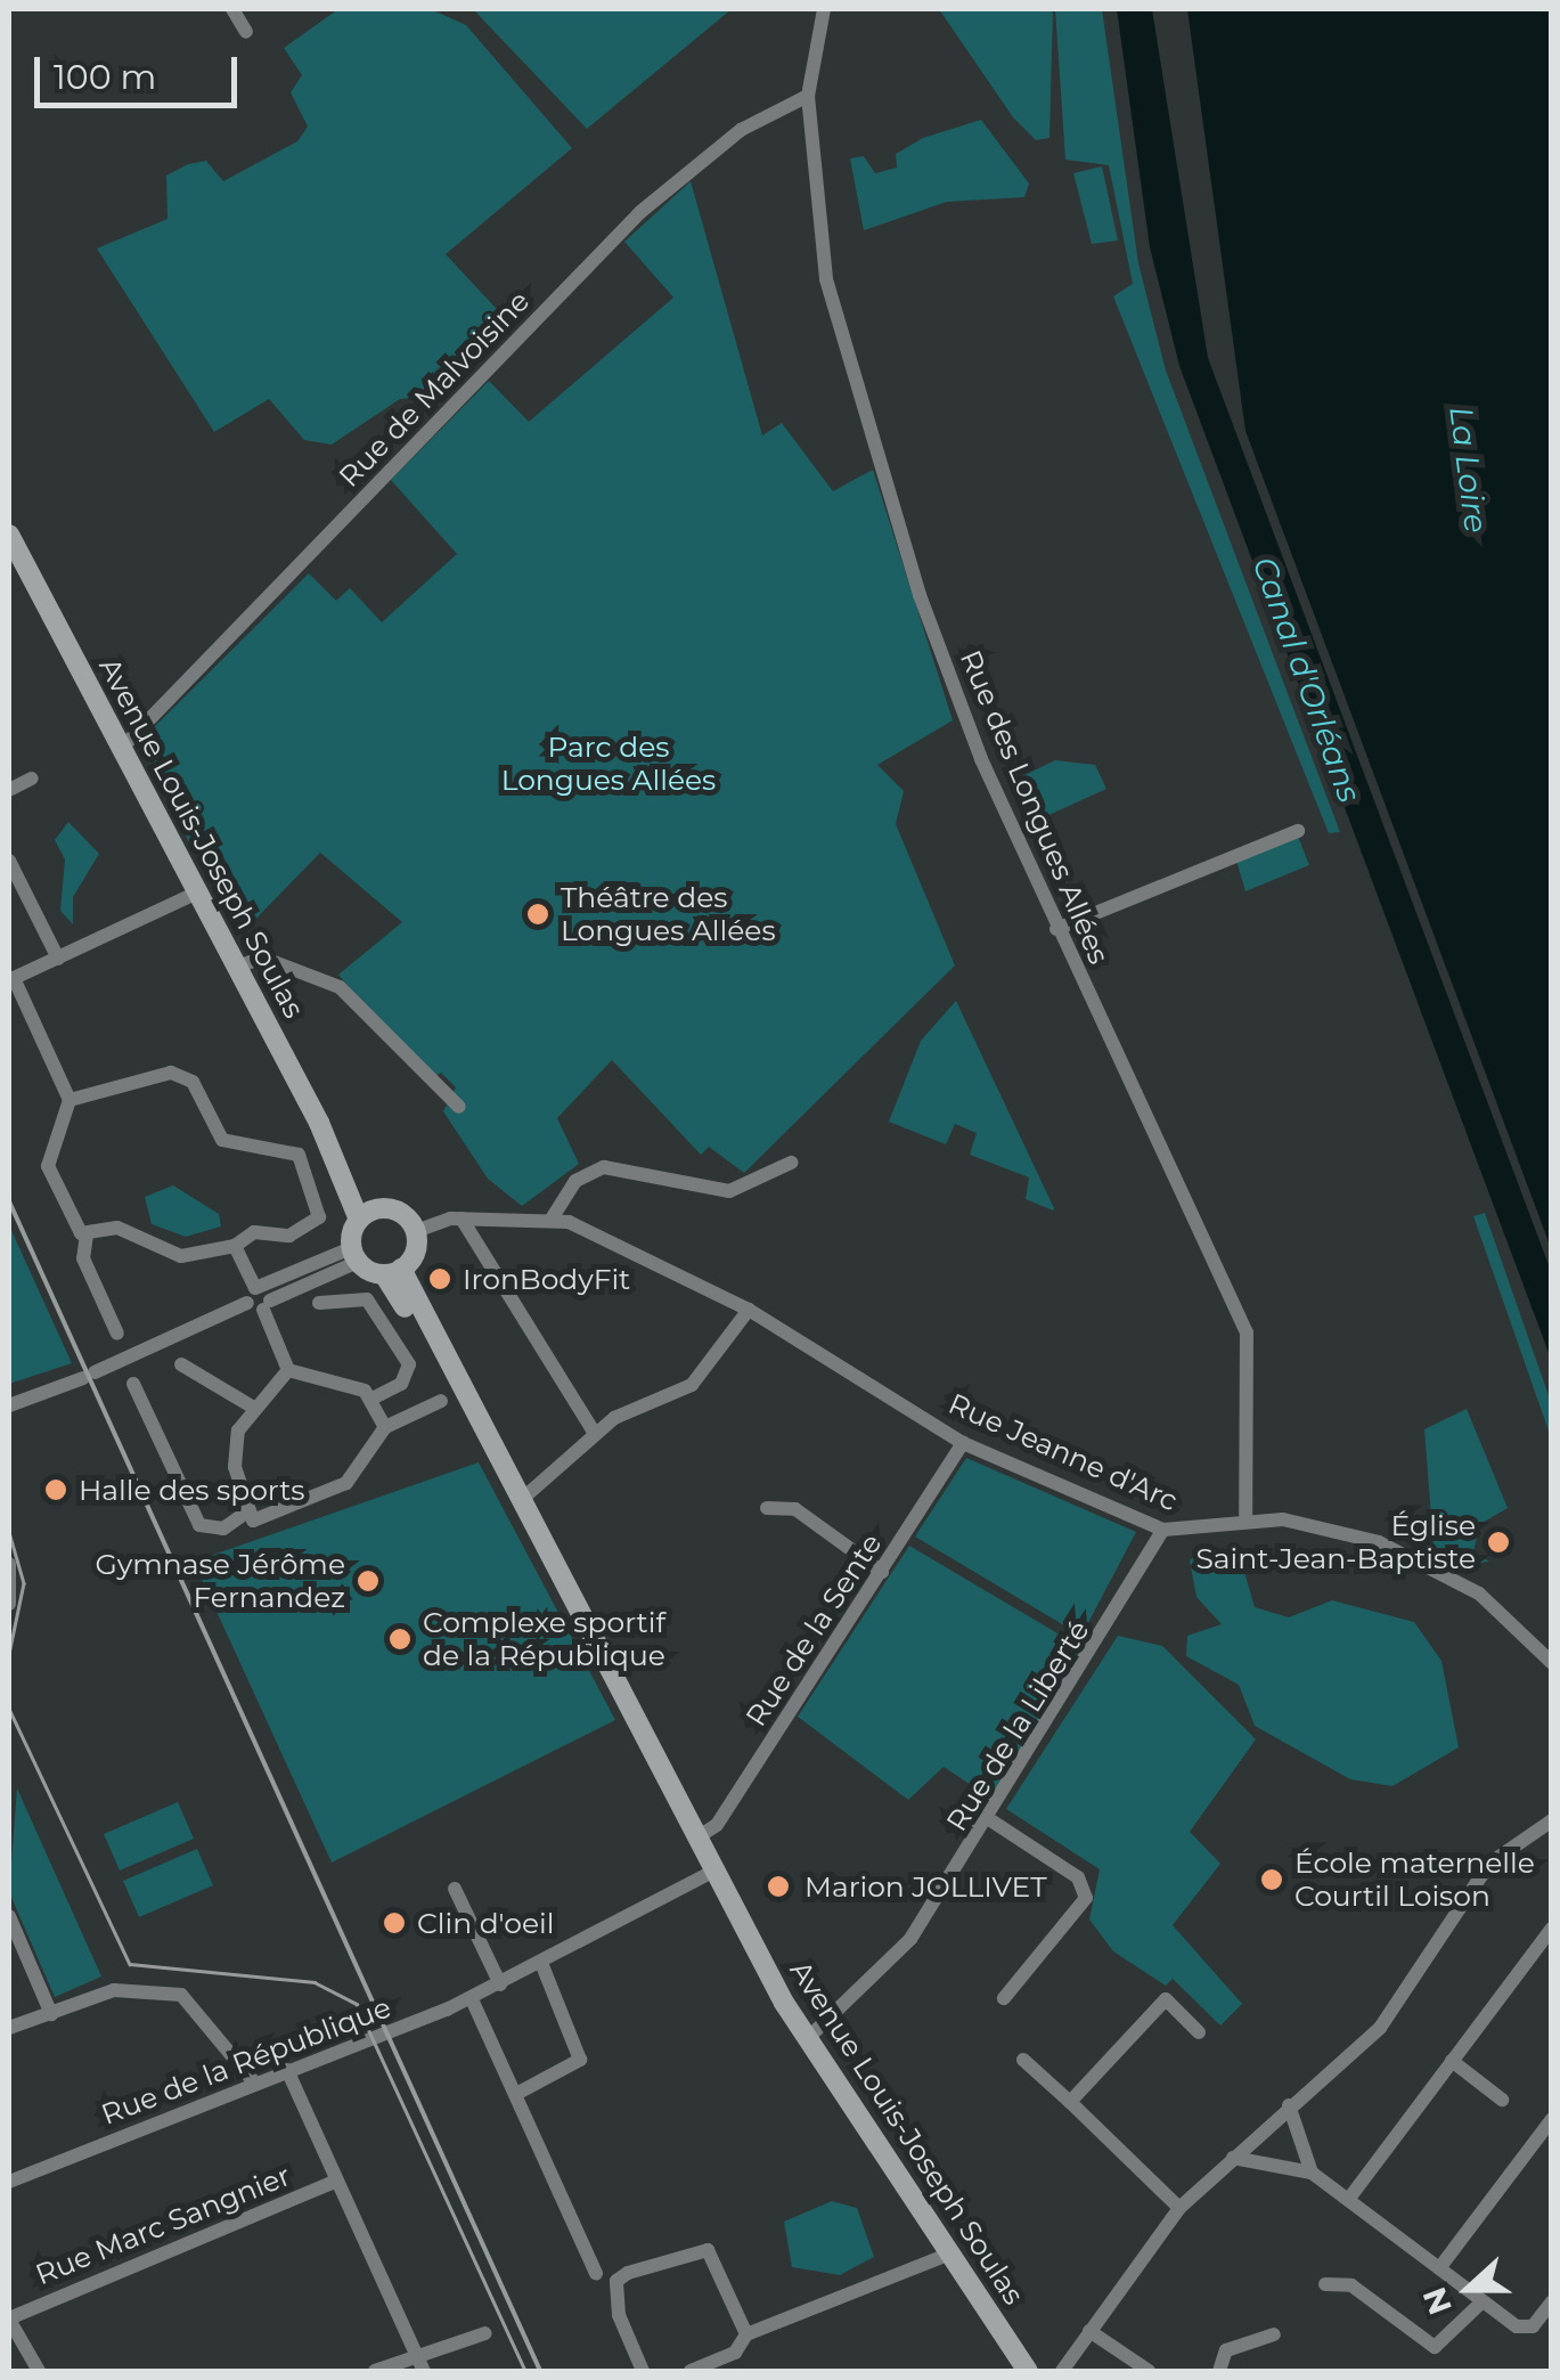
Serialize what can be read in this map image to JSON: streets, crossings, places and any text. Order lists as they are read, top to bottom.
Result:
{
  "streets": {
    "main road": ["Avenue Louis-Joseph Soulas"],
    "street": [
      "Rue de Malvoisine",
      "Rue des Longues Allées",
      "Rue Jeanne d'Arc",
      "Rue de la Sente",
      "Rue de la Liberté",
      "Rue de la République",
      "Rue Marc Sangnier"
    ]
  },
  "crossings": [
    ["Rue de Malvoisine", "Rue des Longues Allées"],
    ["Rue de Malvoisine", "Avenue Louis-Joseph Soulas"],
    ["Rue des Longues Allées", "Rue Jeanne d'Arc"],
    ["Avenue Louis-Joseph Soulas", "Rue de la Sente"],
    ["Avenue Louis-Joseph Soulas", "Rue de la Liberté"],
    ["Avenue Louis-Joseph Soulas", "Rue de la République"],
    ["Rue Jeanne d'Arc", "Rue de la Sente"],
    ["Rue Jeanne d'Arc", "Rue de la Liberté"]
  ],
  "water": ["La Loire", "Canal d'Orléans"],
  "parks": ["Parc des Longues Allées"],
  "places": [
    "Théâtre des Longues Allées",
    "IronBodyFit",
    "Halle des sports",
    "Église Saint-Jean-Baptiste",
    "Gymnase Jérôme Fernandez",
    "Complexe sportif de la République",
    "École maternelle Courtil Loison",
    "Marion JOLLIVET",
    "Clin d'oeil"
  ],
  "scale_bar": "100 m",
  "north": "left"
}
